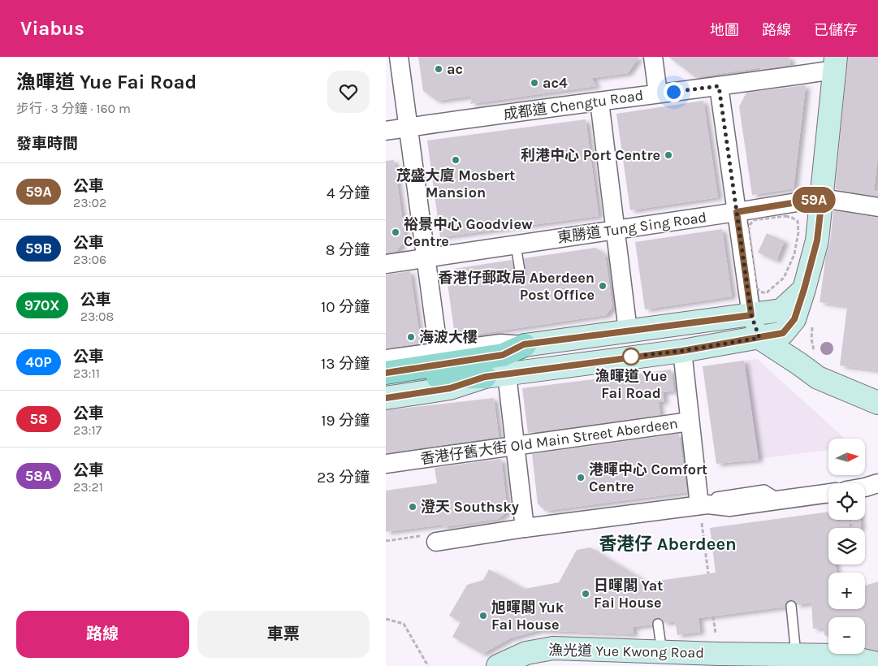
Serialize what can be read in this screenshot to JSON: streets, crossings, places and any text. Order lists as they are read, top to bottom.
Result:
{
  "streets": {
    "main road": ["漁光道 Yue Kwong Road"],
    "street": ["成都道 Chengtu Road", "東勝道 Tung Sing Road", "香港仔舊大街 Old Main Street Aberdeen"]
  },
  "districts": ["香港仔 Aberdeen"],
  "places": [
    "ac",
    "ac4",
    "利港中心 Port Centre",
    "茂盛大廈 Mosbert Mansion",
    "裕景中心 Goodview Centre",
    "香港仔郵政局 Aberdeen Post Office",
    "海波大樓",
    "漁暉道 Yue Fai Road",
    "港暉中心 Comfort Centre",
    "澄天 Southsky",
    "日暉閣 Yat Fai House",
    "旭暉閣 Yuk Fai House"
  ],
  "lines": ["bus line 59A"],
  "north": "right",
  "page": {
    "header": "Viabus",
    "nav": ["地圖", "路線", "已儲存"],
    "heading": [
      ["漁暉道 Yue Fai Road", "步行 · 3 分鐘 · 160 m"],
      "發車時間"
    ],
    "on_map": "59A",
    "list": [
      {
        "mark": "59A",
        "name": "公車",
        "note": "23:02",
        "value": "4 分鐘"
      },
      {
        "mark": "59B",
        "name": "公車",
        "note": "23:06",
        "value": "8 分鐘"
      },
      {
        "mark": "970X",
        "name": "公車",
        "note": "23:08",
        "value": "10 分鐘"
      },
      {
        "mark": "40P",
        "name": "公車",
        "note": "23:11",
        "value": "13 分鐘"
      },
      {
        "mark": "58",
        "name": "公車",
        "note": "23:17",
        "value": "19 分鐘"
      },
      {
        "mark": "58A",
        "name": "公車",
        "note": "23:21",
        "value": "23 分鐘"
      }
    ],
    "map_buttons": ["+", "−"],
    "buttons": ["路線", "車票"]
  }
}
